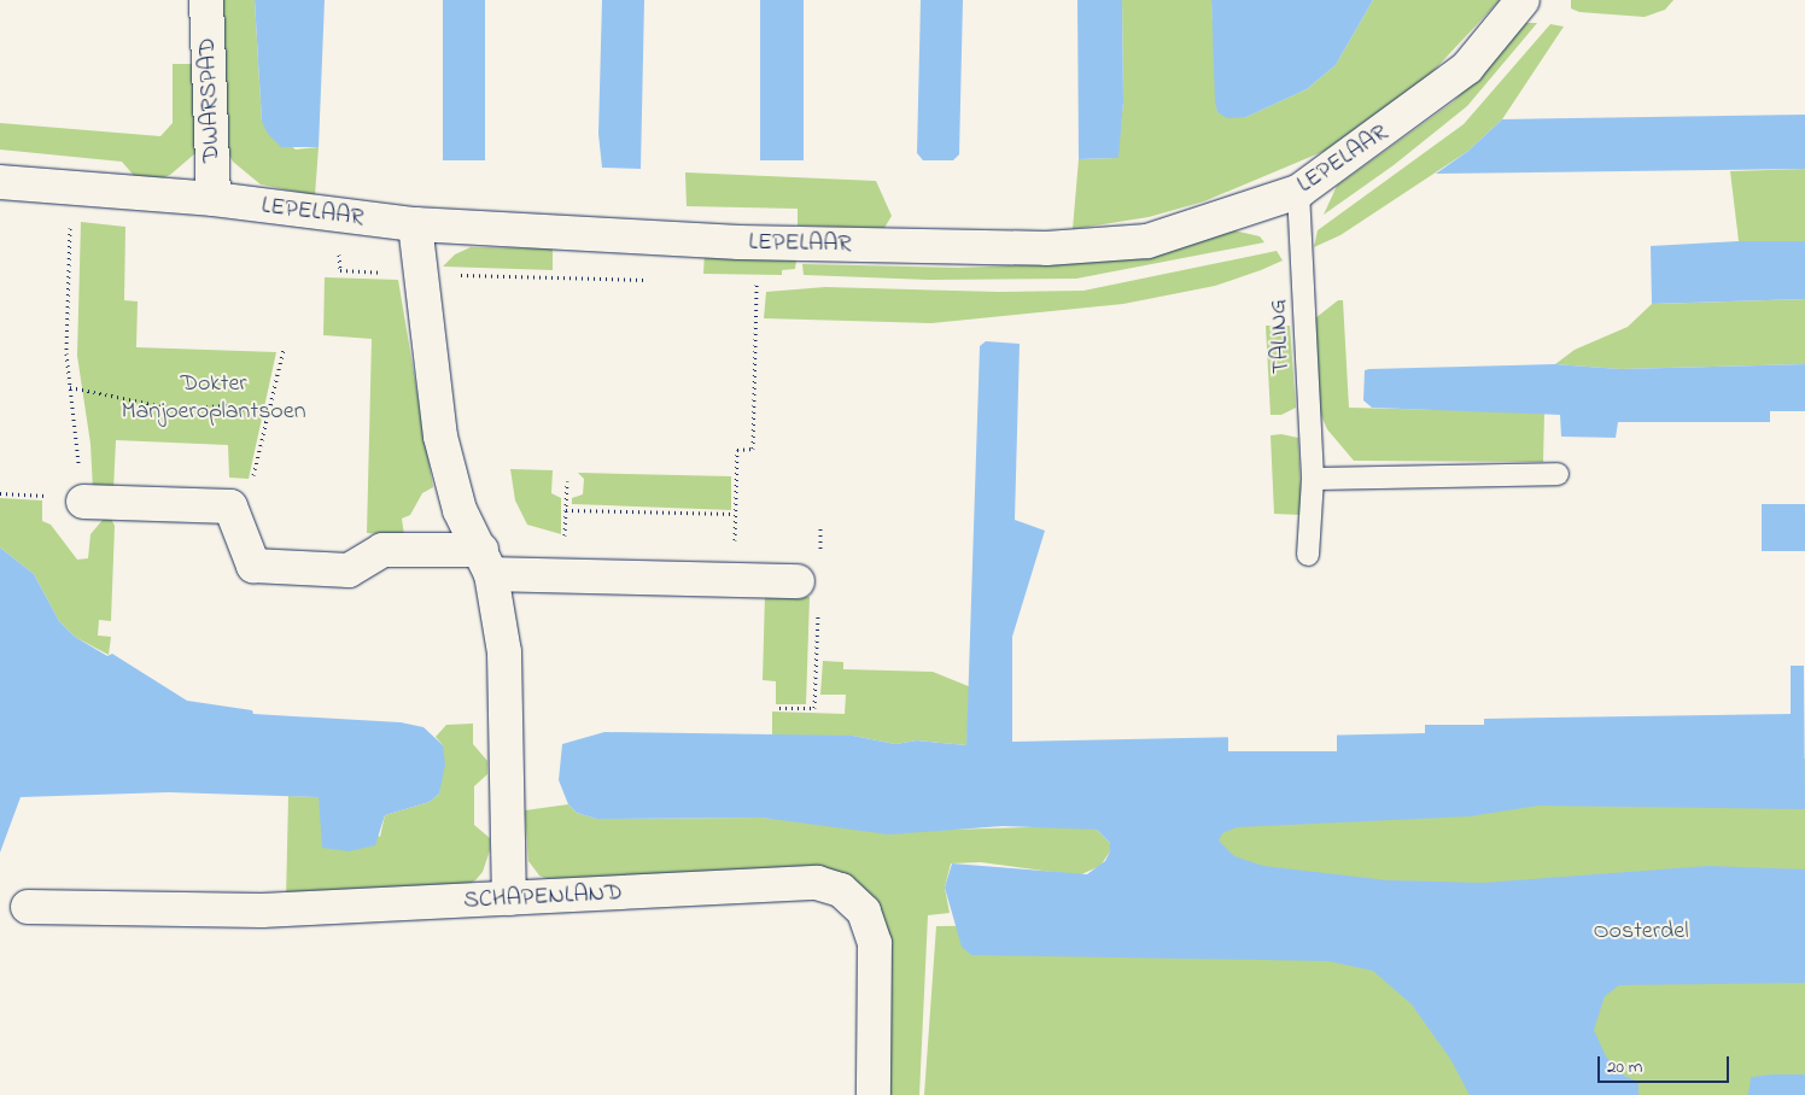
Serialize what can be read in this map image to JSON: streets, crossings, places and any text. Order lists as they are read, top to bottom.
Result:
{
  "streets": {
    "street": ["DWARSPAD", "LEPELAAR", "SCHAPENLAND"],
    "lane": ["TALING"]
  },
  "crossings": [
    ["DWARSPAD", "LEPELAAR"],
    ["LEPELAAR", "TALING"]
  ],
  "parks": ["Dokter Manjoeroplantsoen", "Oosterdel"],
  "scale_bar": "20 m"
}
